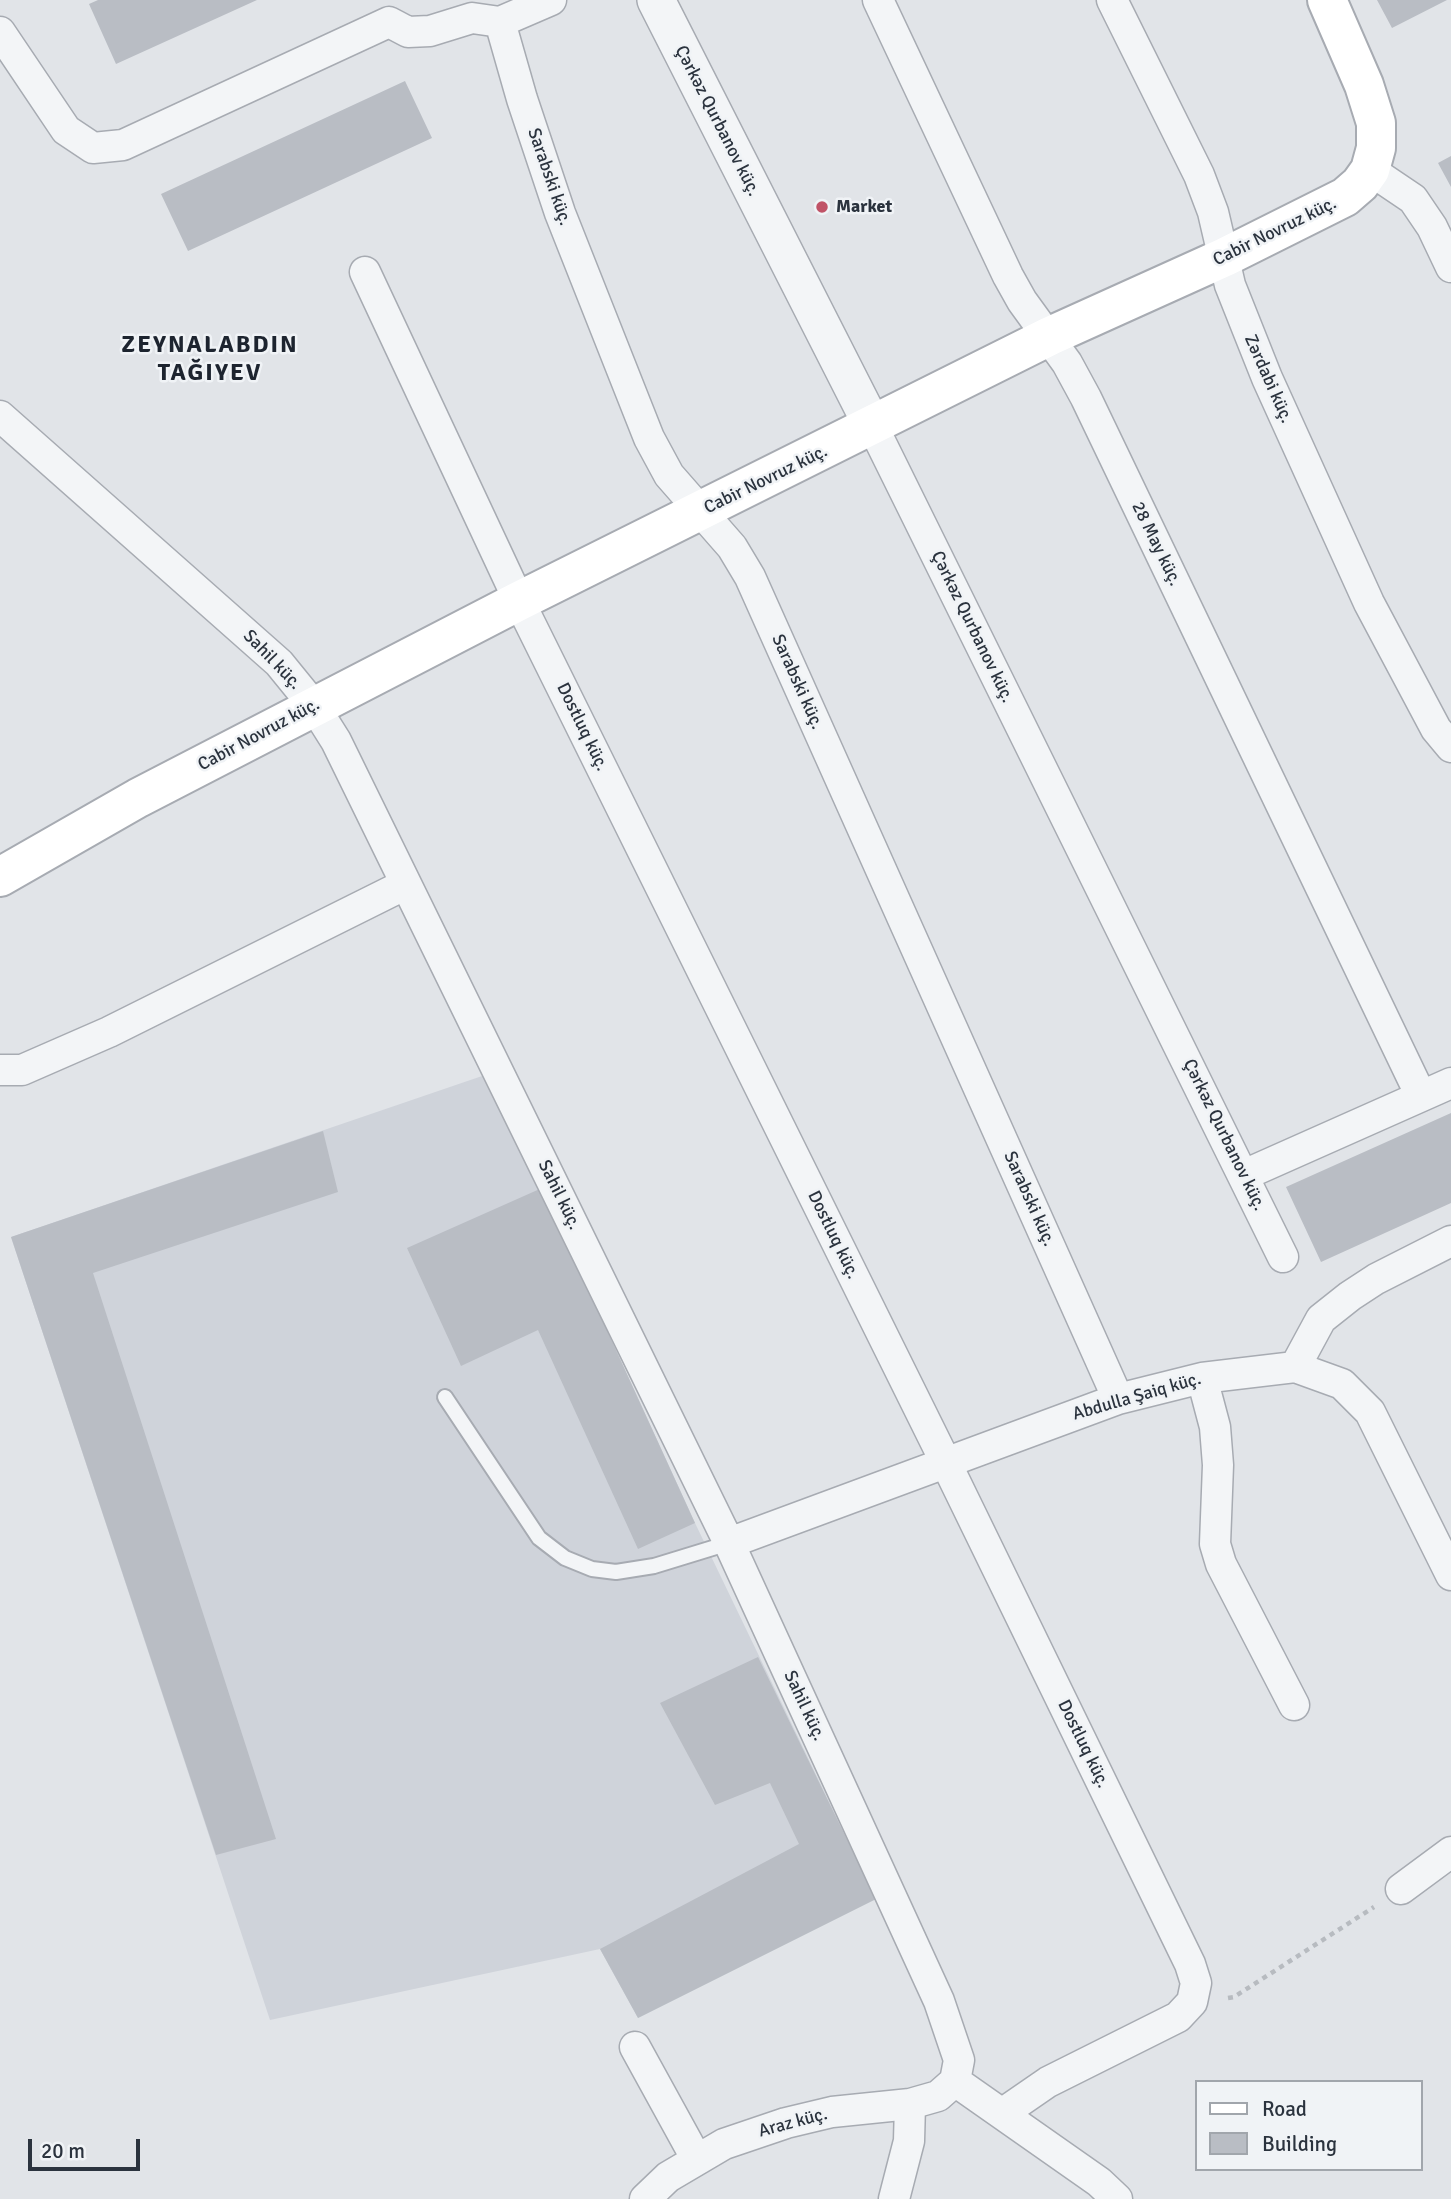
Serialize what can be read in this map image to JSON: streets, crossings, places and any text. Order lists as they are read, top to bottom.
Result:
{
  "streets": {
    "main road": ["Cabir Novruz küç."],
    "street": [
      "Çərkəz Qurbanov küç.",
      "Sarabski küç.",
      "Zərdabi küç.",
      "28 May küç.",
      "Sahil küç.",
      "Dostluq küç.",
      "Abdulla Şaiq küç.",
      "Araz küç."
    ]
  },
  "crossings": [
    ["Çərkəz Qurbanov küç.", "Cabir Novruz küç."],
    ["Sarabski küç.", "Cabir Novruz küç."],
    ["Sarabski küç.", "Abdulla Şaiq küç."],
    ["Cabir Novruz küç.", "Zərdabi küç."],
    ["Cabir Novruz küç.", "28 May küç."],
    ["Cabir Novruz küç.", "Sahil küç."],
    ["Cabir Novruz küç.", "Dostluq küç."],
    ["Sahil küç.", "Abdulla Şaiq küç."],
    ["Sahil küç.", "Araz küç."],
    ["Dostluq küç.", "Abdulla Şaiq küç."]
  ],
  "districts": ["ZEYNALABDIN TAĞIYEV"],
  "places": ["Market"],
  "legend": ["Road", "Building"],
  "scale_bar": "20 m"
}
